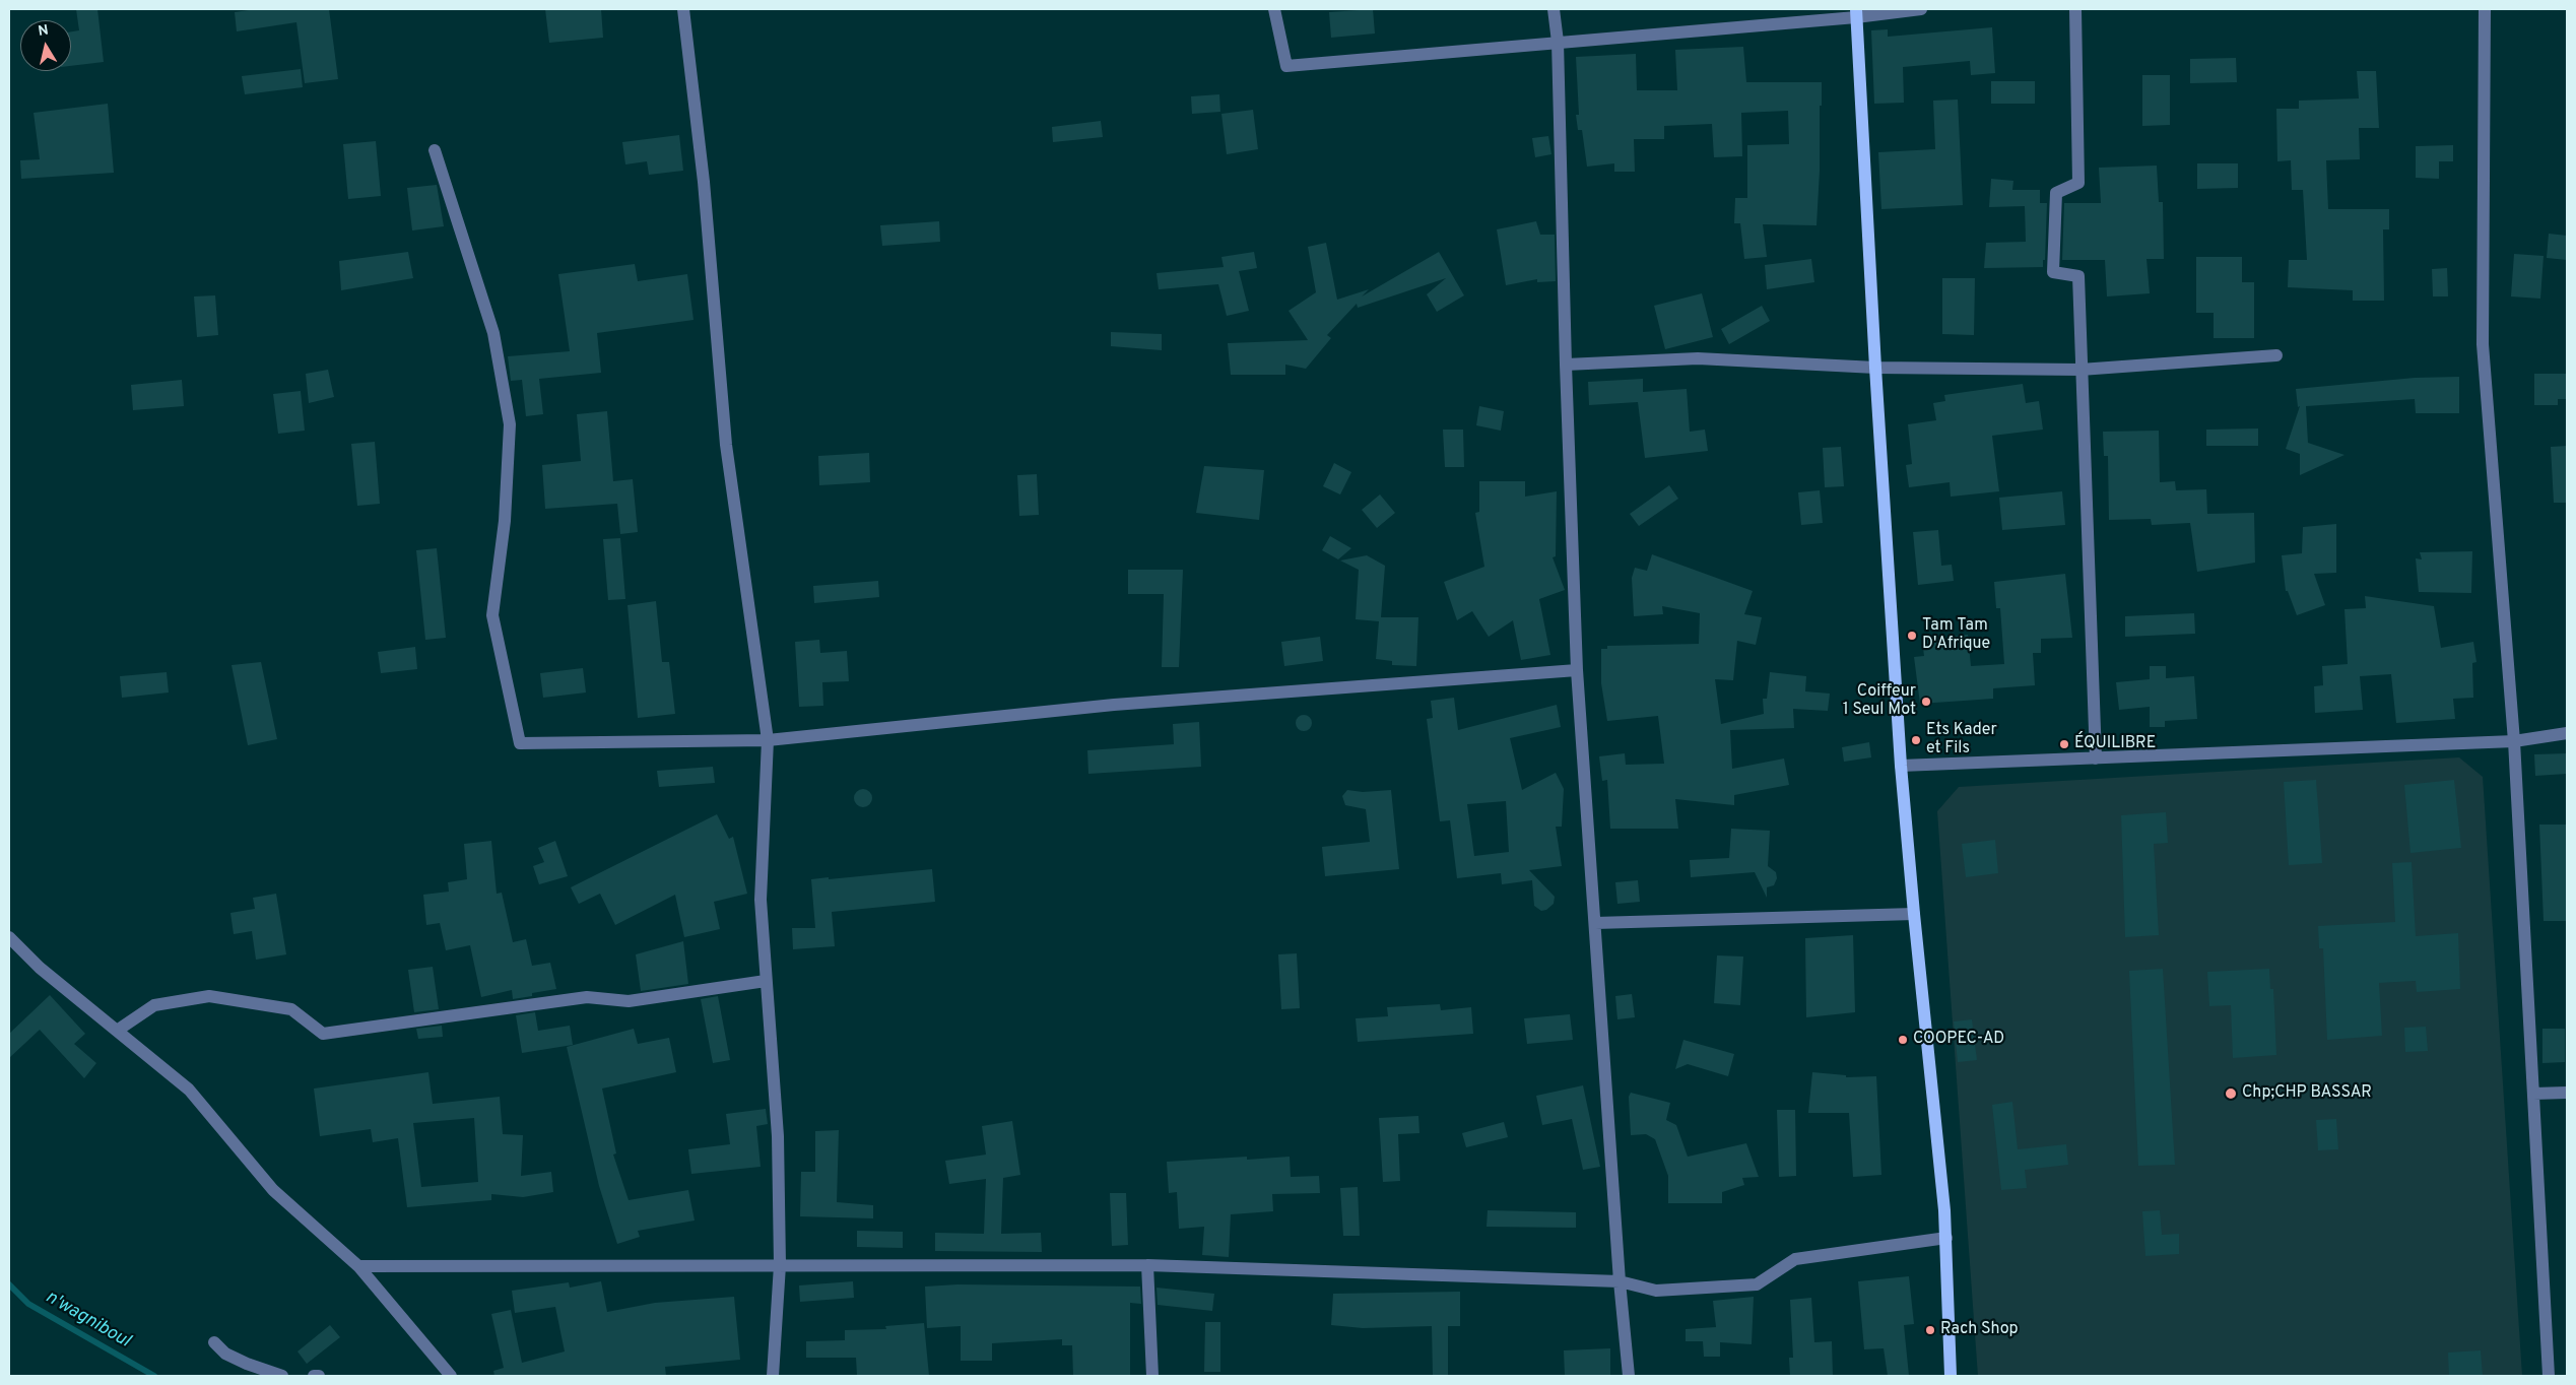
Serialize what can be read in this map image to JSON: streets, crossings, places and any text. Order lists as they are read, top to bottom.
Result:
{
  "water": ["n'wagniboul"],
  "places": [
    "Tam Tam D'Afrique",
    "Coiffeur 1 Seul Mot",
    "Ets Kader et Fils",
    "ÉQUILIBRE",
    "COOPEC-AD",
    "Chp;CHP BASSAR",
    "Rach Shop"
  ],
  "north": "top"
}
